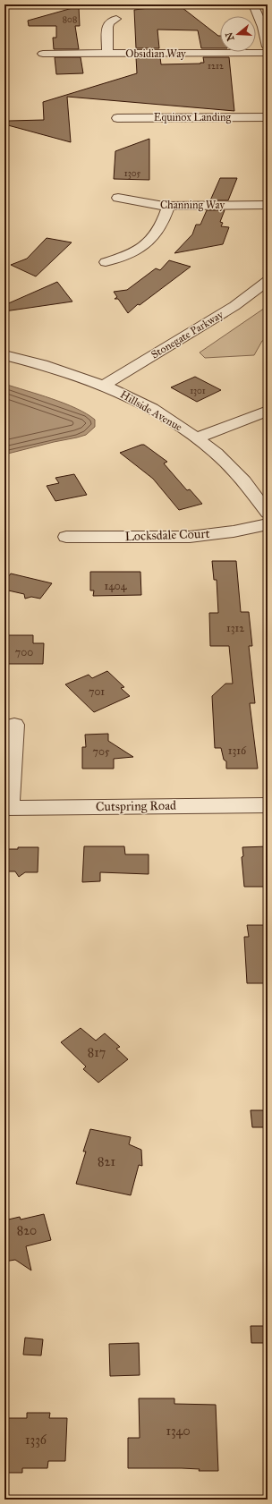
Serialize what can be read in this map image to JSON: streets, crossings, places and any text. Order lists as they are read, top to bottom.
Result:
{
  "streets": {
    "street": [
      "Obsidian Way",
      "Equinox Landing",
      "Channing Way",
      "Stonegate Parkway",
      "Hillside Avenue",
      "Locksdale Court",
      "Cutspring Road"
    ]
  },
  "crossings": [
    ["Stonegate Parkway", "Hillside Avenue"]
  ],
  "house_numbers": [
    "808",
    "1212",
    "1305",
    "1301",
    "1404",
    "1312",
    "700",
    "701",
    "1316",
    "705",
    "817",
    "821",
    "820",
    "1340",
    "1336"
  ],
  "north": "left"
}
